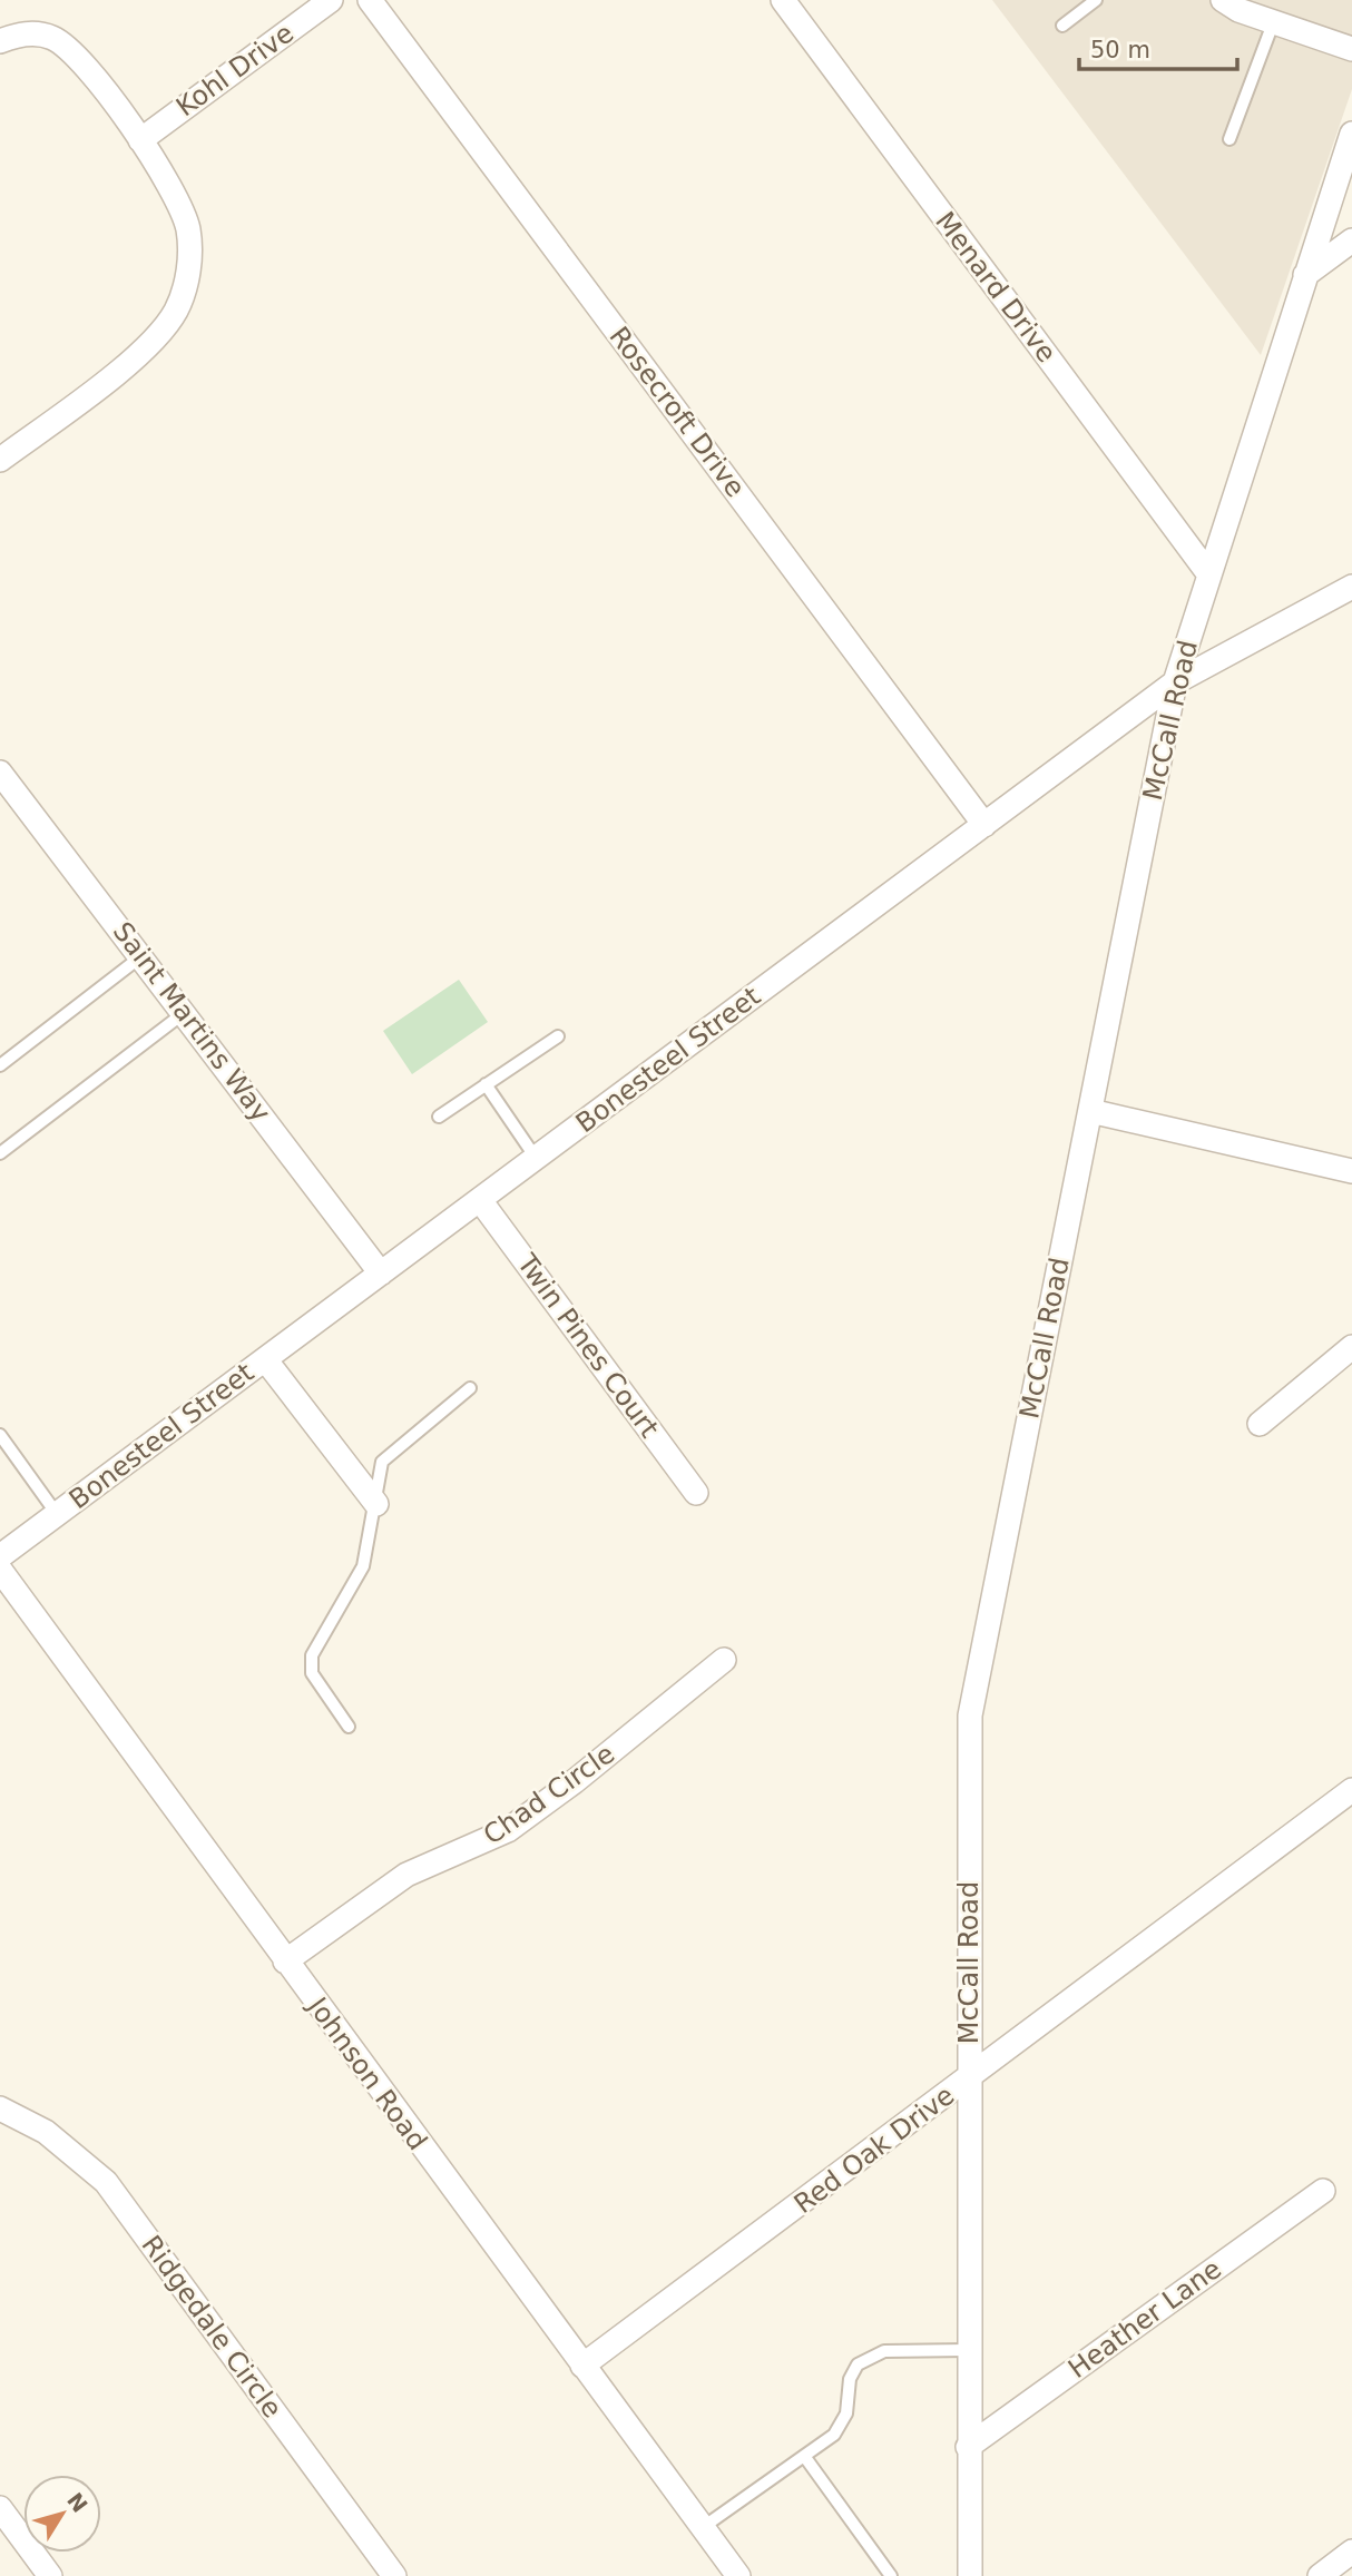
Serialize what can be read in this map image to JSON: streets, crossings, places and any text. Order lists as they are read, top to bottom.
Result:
{
  "streets": {
    "street": [
      "Kohl Drive",
      "Menard Drive",
      "Rosecroft Drive",
      "McCall Road",
      "Saint Martins Way",
      "Bonesteel Street",
      "Twin Pines Court",
      "Chad Circle",
      "Johnson Road",
      "Red Oak Drive",
      "Heather Lane",
      "Ridgedale Circle"
    ]
  },
  "crossings": [
    ["Menard Drive", "McCall Road"],
    ["Rosecroft Drive", "Bonesteel Street"],
    ["McCall Road", "Bonesteel Street"],
    ["McCall Road", "Red Oak Drive"],
    ["McCall Road", "Heather Lane"],
    ["Saint Martins Way", "Bonesteel Street"],
    ["Bonesteel Street", "Twin Pines Court"],
    ["Chad Circle", "Johnson Road"],
    ["Johnson Road", "Red Oak Drive"]
  ],
  "scale_bar": "50 m",
  "north": "top right"
}
